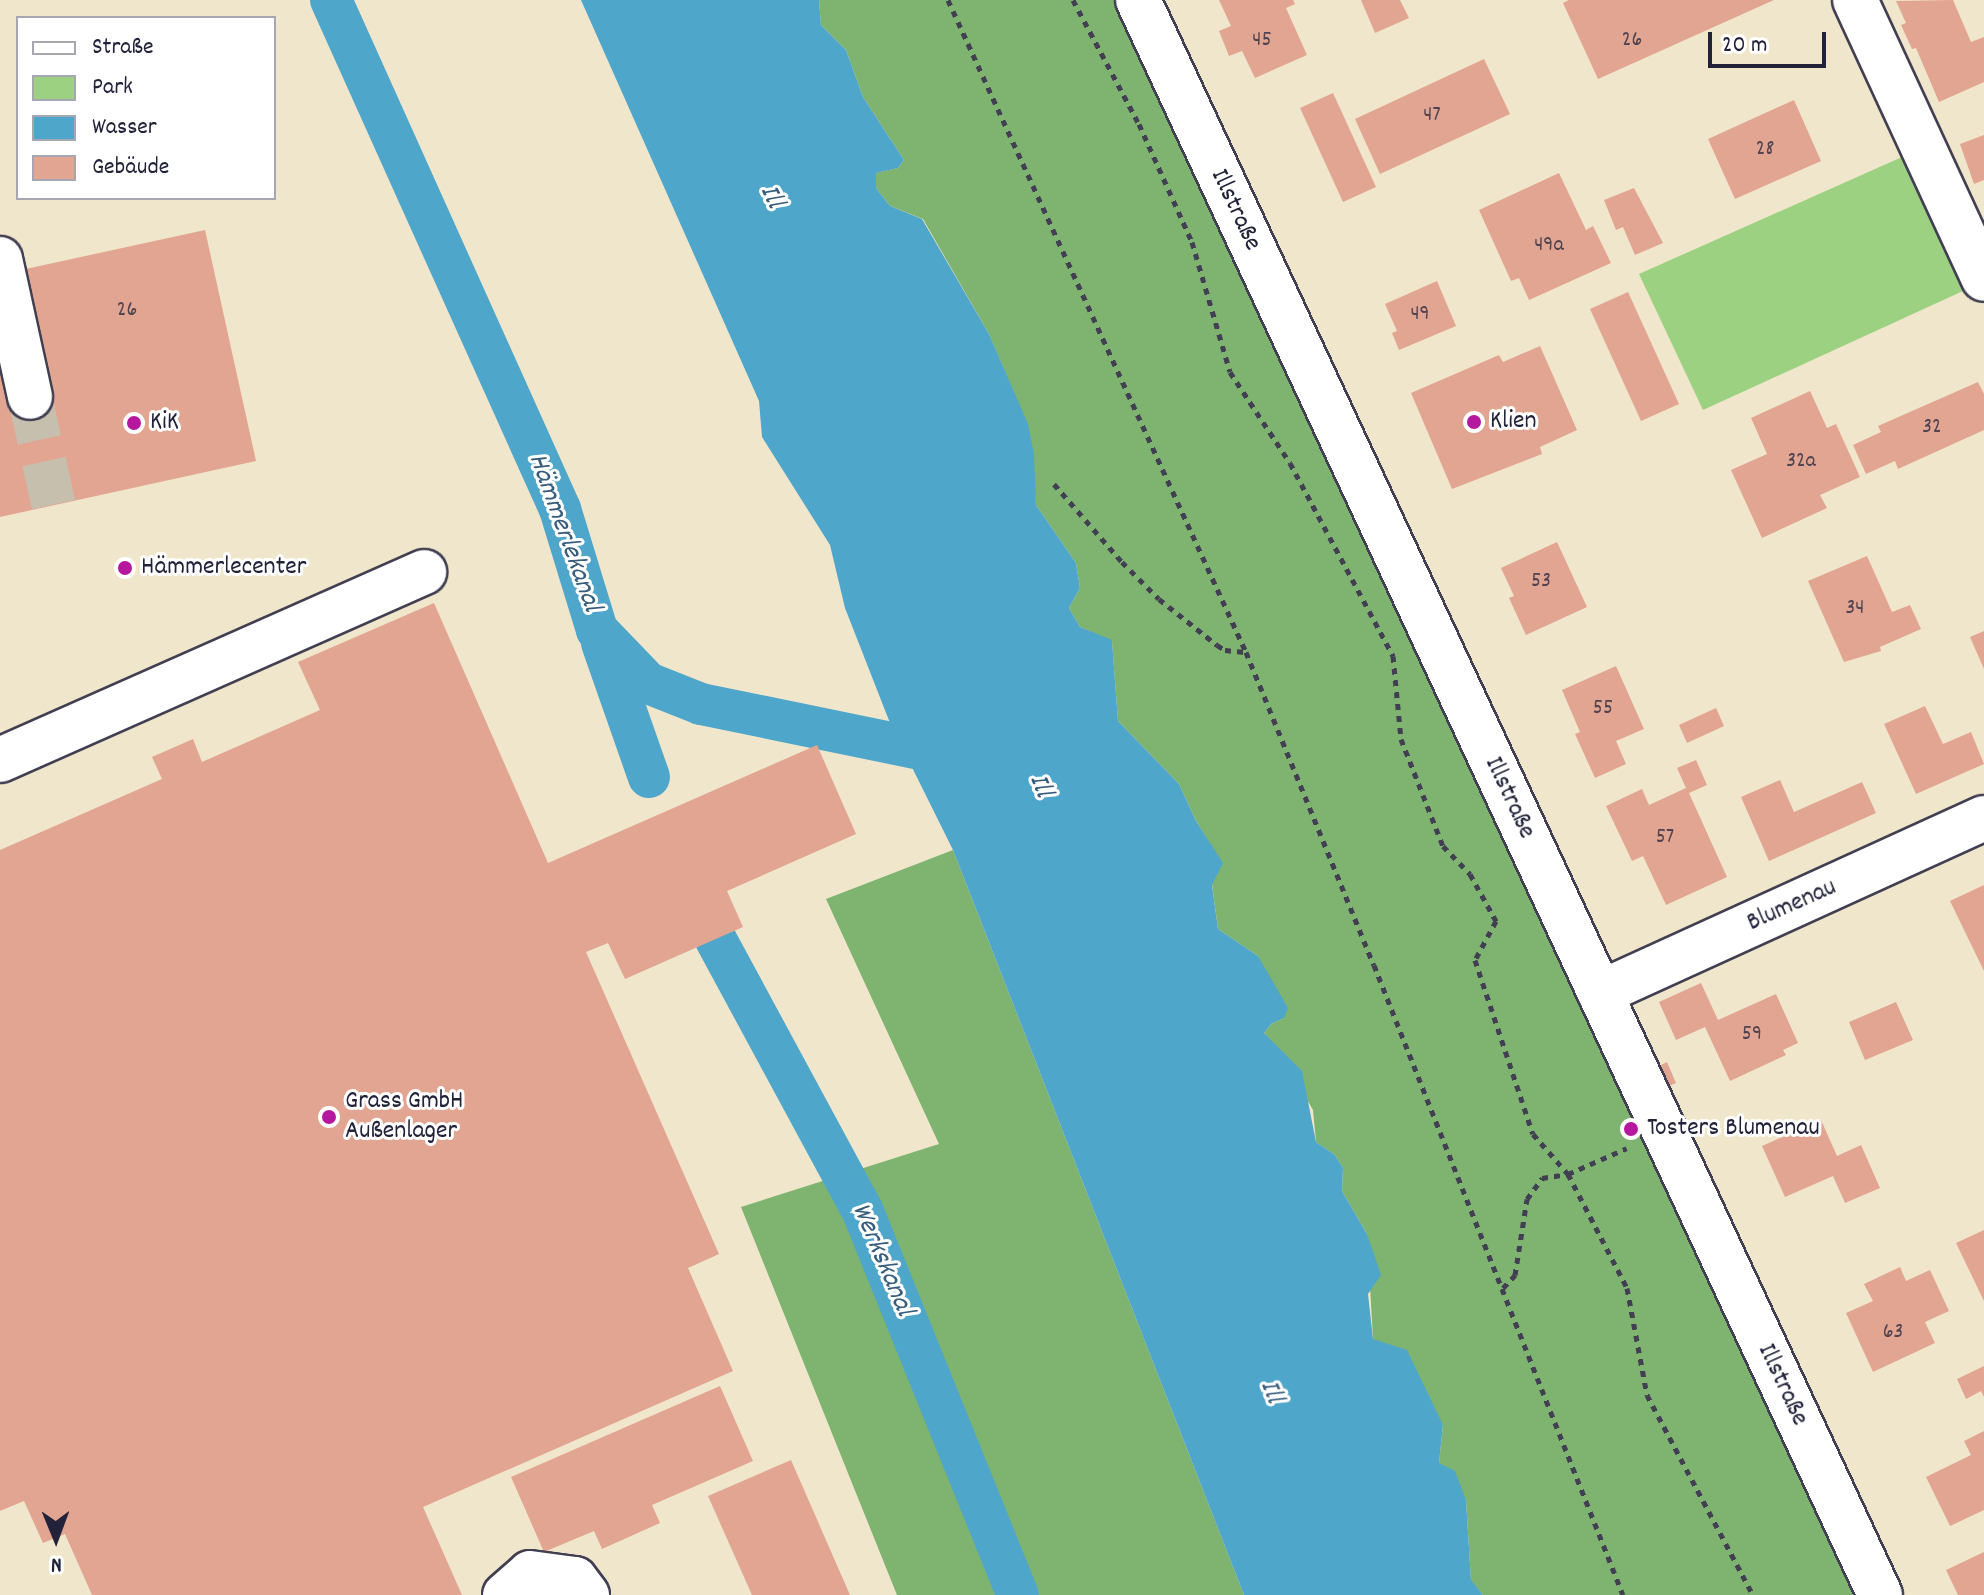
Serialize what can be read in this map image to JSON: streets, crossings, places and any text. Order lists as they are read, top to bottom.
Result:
{
  "streets": {
    "main road": ["Illstraße", "Blumenau"]
  },
  "crossings": [
    ["Illstraße", "Blumenau"]
  ],
  "water": ["Ill", "Hämmerlekanal", "Werkskanal"],
  "places": [
    "Klien",
    "KiK",
    "Hämmerlecenter",
    "Grass GmbH Außenlager",
    "Tosters Blumenau"
  ],
  "house_numbers": [
    "45",
    "26",
    "47",
    "28",
    "49a",
    "26",
    "49",
    "32",
    "32a",
    "53",
    "34",
    "55",
    "57",
    "59",
    "63"
  ],
  "legend": [
    "Straße",
    "Park",
    "Wasser",
    "Gebäude"
  ],
  "scale_bar": "20 m",
  "north": "bottom"
}
